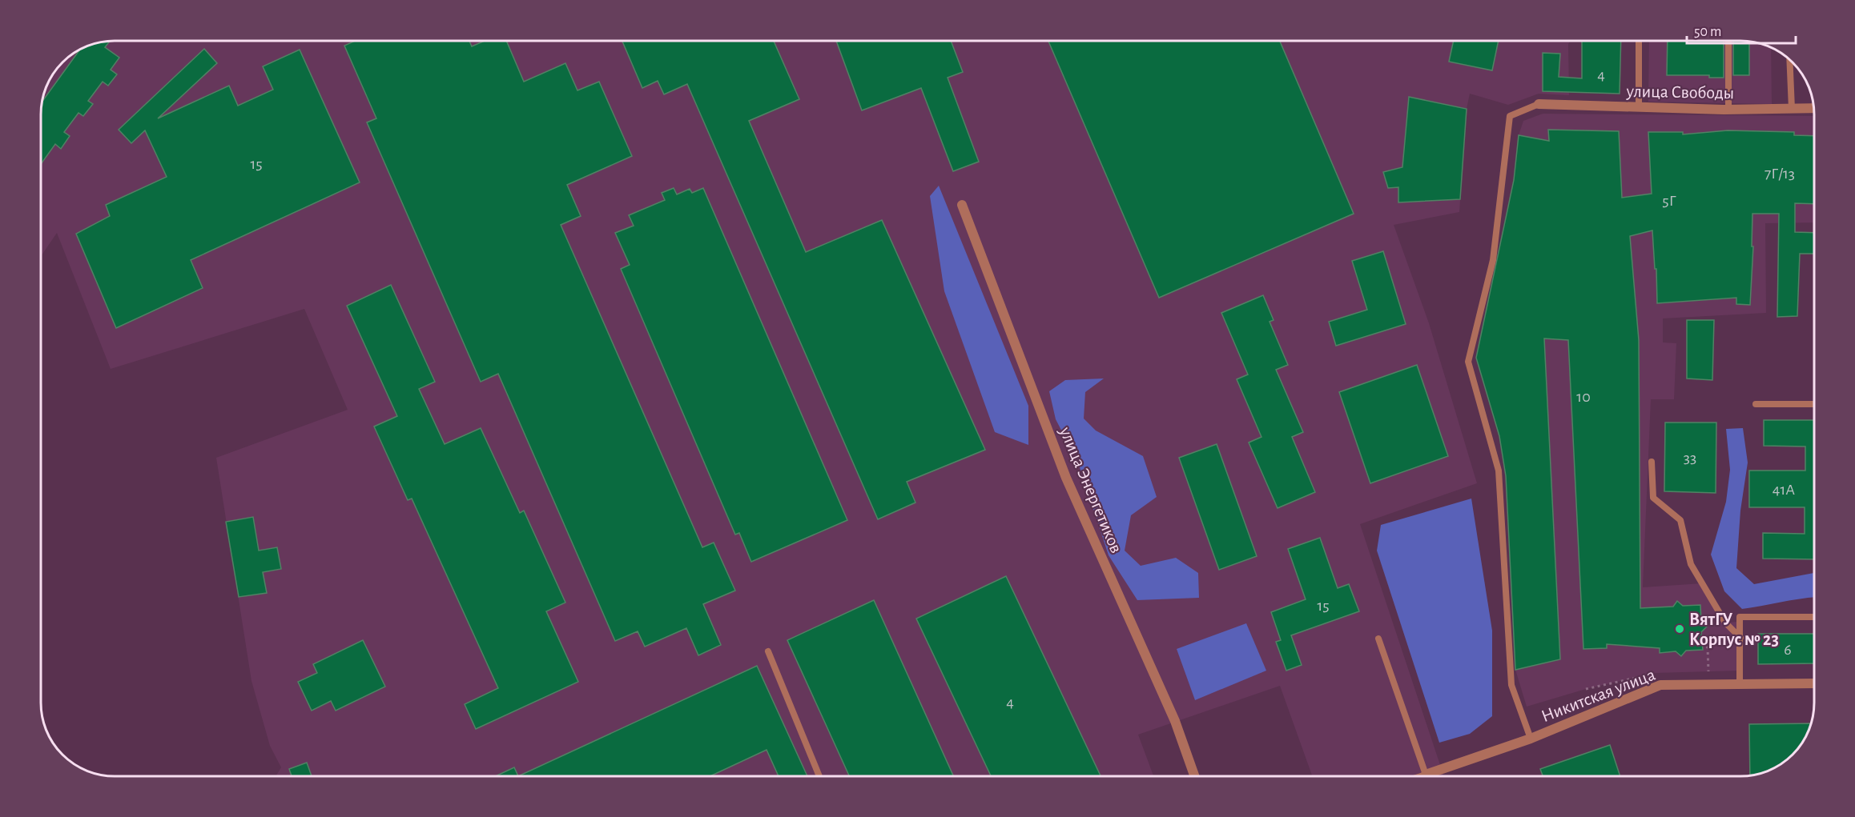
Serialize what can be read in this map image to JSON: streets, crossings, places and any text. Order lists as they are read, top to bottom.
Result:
{
  "streets": {
    "street": ["улица Свободы", "улица Энергетиков", "Никитская улица"]
  },
  "places": ["ВятГУ Корпус № 23"],
  "house_numbers": [
    "4",
    "15",
    "7Г/13",
    "5Г",
    "10",
    "33",
    "41А",
    "15",
    "6",
    "4"
  ],
  "scale_bar": "50 m"
}
